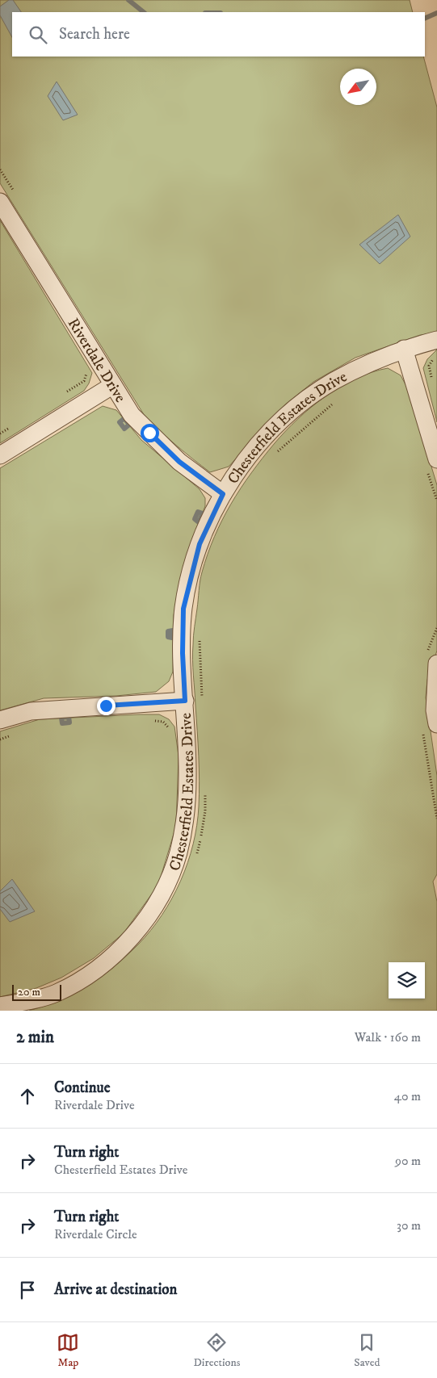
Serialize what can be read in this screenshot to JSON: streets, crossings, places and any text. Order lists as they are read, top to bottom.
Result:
{
  "streets": {
    "street": ["Riverdale Drive", "Chesterfield Estates Drive"]
  },
  "crossings": [
    ["Riverdale Drive", "Chesterfield Estates Drive"]
  ],
  "scale_bar": "20 m",
  "north": "bottom left",
  "page": {
    "search": "Search here",
    "scale": "20 m",
    "heading": ["2 min", "Walk · 160 m"],
    "list": [
      ["Continue", "Riverdale Drive", "40 m"],
      ["Turn right", "Chesterfield Estates Drive", "90 m"],
      ["Turn right", "Riverdale Circle", "30 m"],
      "Arrive at destination"
    ],
    "nav": ["Map", "Directions", "Saved"]
  }
}
